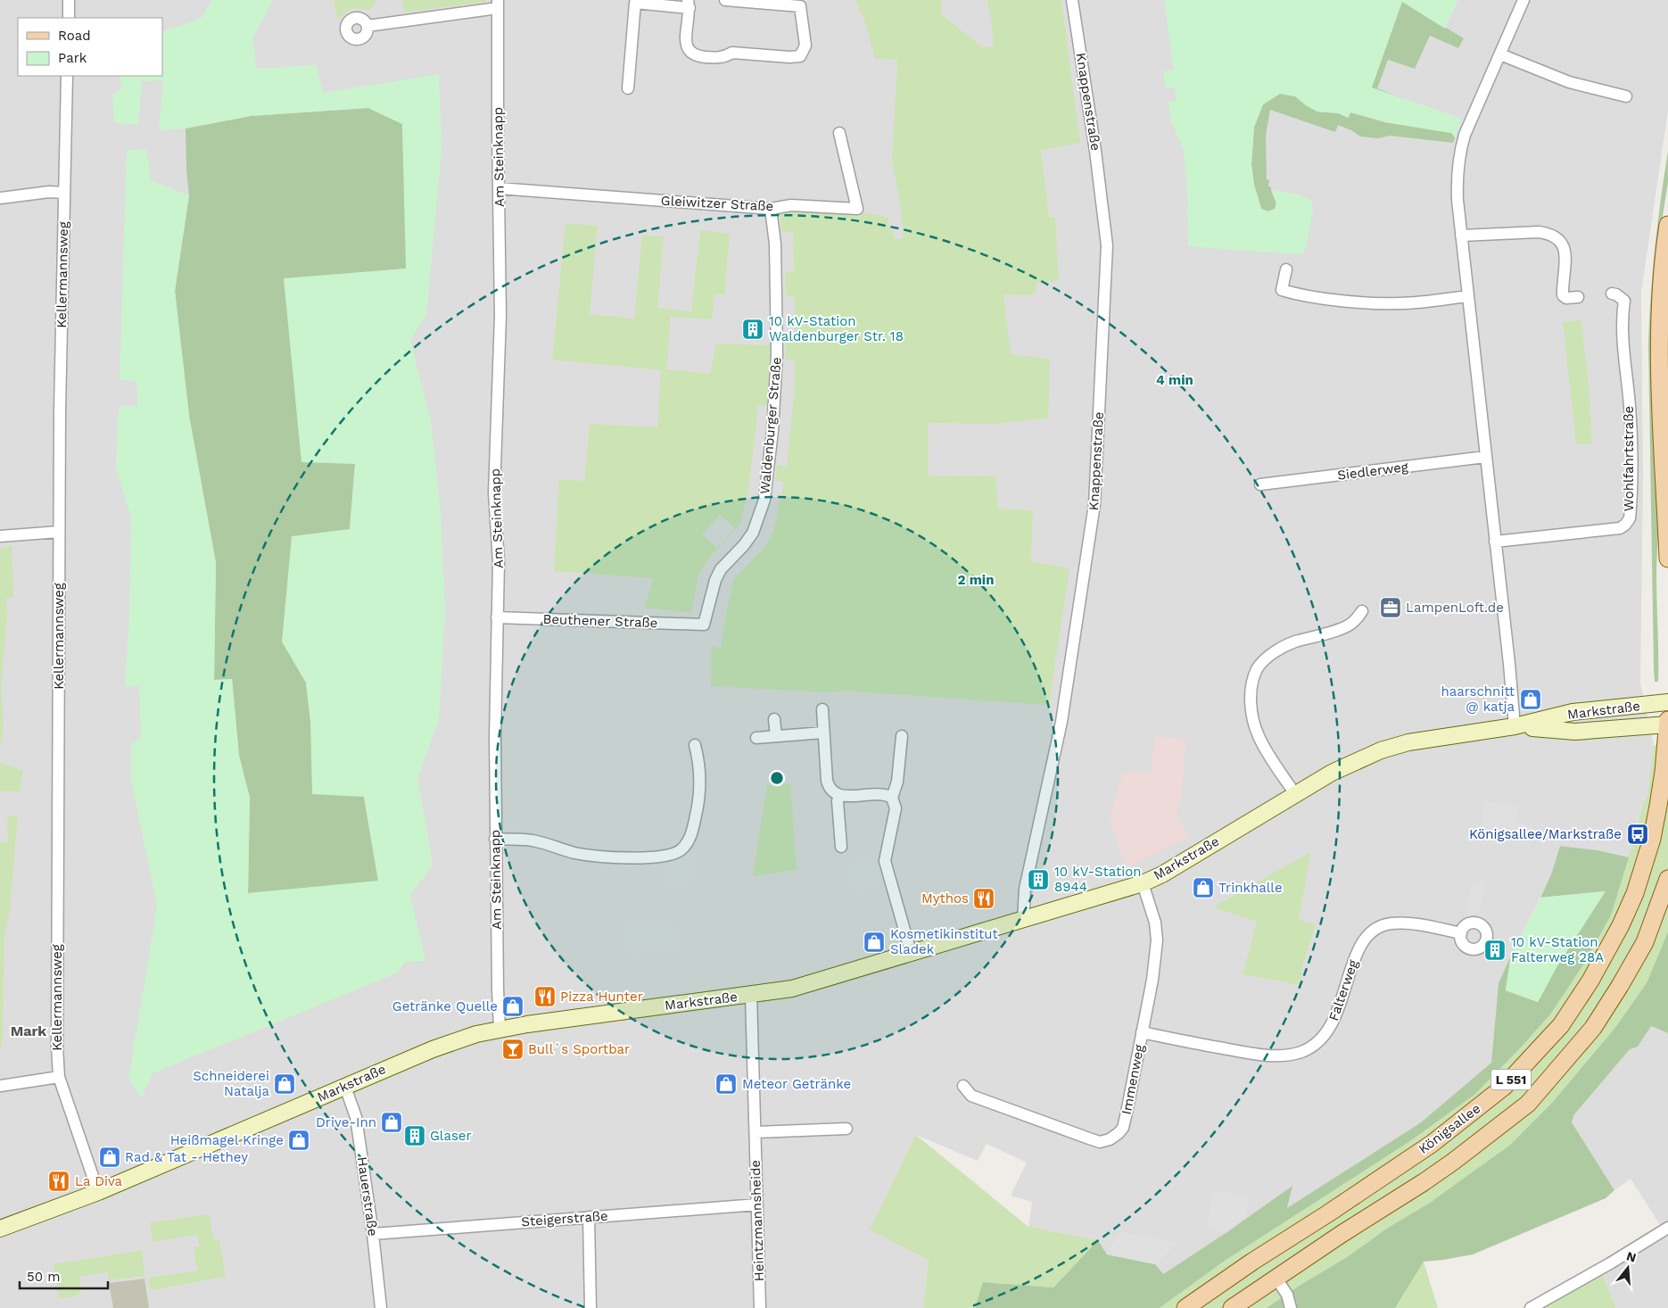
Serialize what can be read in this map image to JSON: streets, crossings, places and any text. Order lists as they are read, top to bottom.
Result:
{
  "streets": {
    "main road": ["Markstraße", "L 551", "Königsallee"],
    "street": [
      "Knappenstraße",
      "Am Steinknapp",
      "Gleiwitzer Straße",
      "Kellermannsweg",
      "Waldenburger Straße",
      "Wohlfahrtstraße",
      "Siedlerweg",
      "Beuthener Straße",
      "Falterweg",
      "Immenweg",
      "Hauerstraße",
      "Steigerstraße",
      "Heintzmannsheide"
    ]
  },
  "crossings": [
    ["Knappenstraße", "Markstraße"],
    ["Am Steinknapp", "Gleiwitzer Straße"],
    ["Am Steinknapp", "Beuthener Straße"],
    ["Am Steinknapp", "Markstraße"],
    ["Gleiwitzer Straße", "Waldenburger Straße"],
    ["Kellermannsweg", "Markstraße"],
    ["Waldenburger Straße", "Beuthener Straße"],
    ["Markstraße", "Immenweg"],
    ["Markstraße", "Königsallee"],
    ["Markstraße", "Hauerstraße"],
    ["Markstraße", "Heintzmannsheide"],
    ["Falterweg", "Immenweg"],
    ["Hauerstraße", "Steigerstraße"],
    ["Steigerstraße", "Heintzmannsheide"]
  ],
  "districts": ["Mark"],
  "places": {
    "building": [
      "10 kV-Station Waldenburger Str. 18",
      "10 kV-Station 8944",
      "10 kV-Station Falterweg 28A",
      "Glaser"
    ],
    "office": ["LampenLoft.de"],
    "shop": [
      "haarschnitt @ katja",
      "Trinkhalle",
      "Kosmetikinstitut Sladek",
      "Getränke Quelle",
      "Schneiderei Natalja",
      "Meteor Getränke",
      "Drive-Inn",
      "Heißmagel Kringe",
      "Rad & Tat - Hethey"
    ],
    "bus stop": ["Königsallee/Markstraße"],
    "restaurant": ["Mythos", "Pizza Hunter", "La Diva"],
    "bar": ["Bull´s Sportbar"]
  },
  "legend": ["Road", "Park"],
  "scale_bar": "50 m",
  "north": "top",
  "rings": ["4 min", "2 min"]
}
